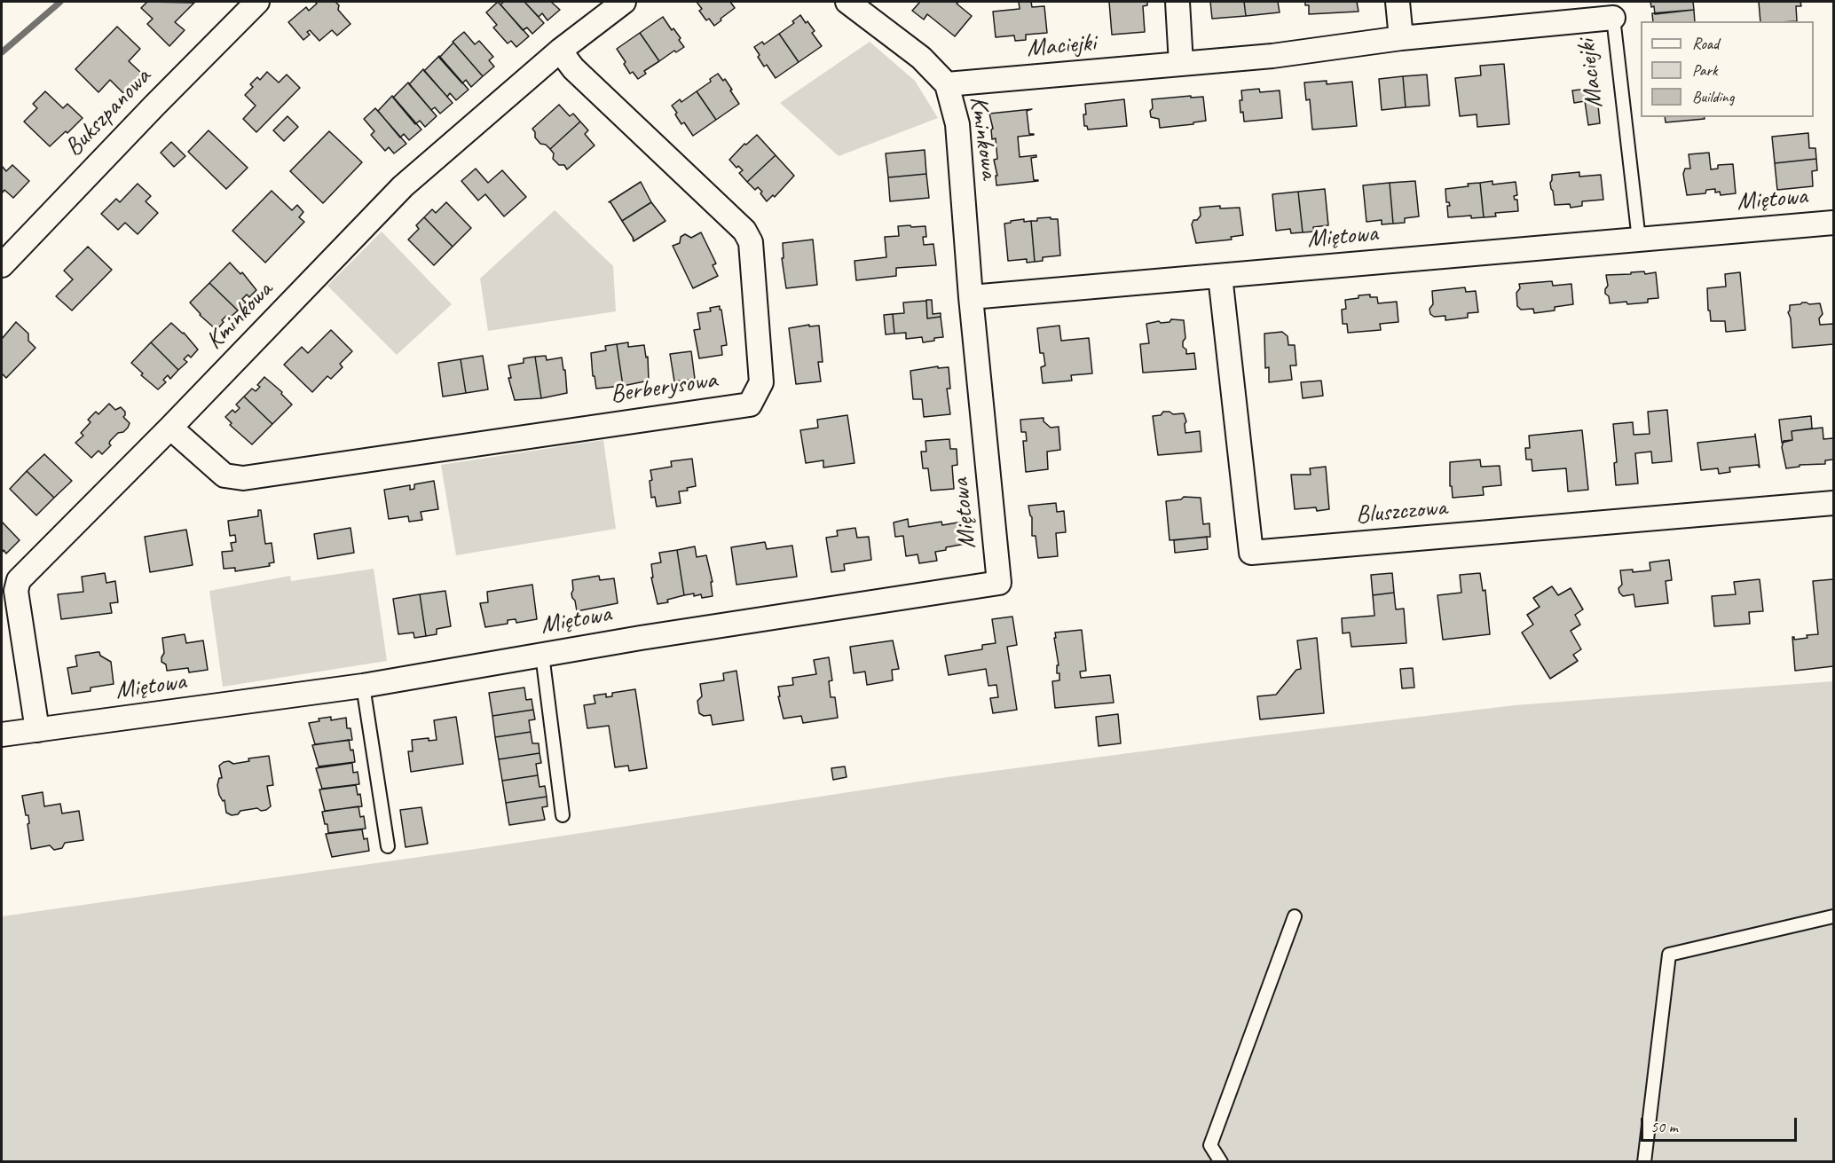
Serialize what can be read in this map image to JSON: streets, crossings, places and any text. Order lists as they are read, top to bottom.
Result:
{
  "streets": {
    "street": [
      "Maciejki",
      "Bukszpanowa",
      "Kminkowa",
      "Miętowa",
      "Berberysowa",
      "Bluszczowa"
    ]
  },
  "crossings": [
    ["Maciejki", "Kminkowa"],
    ["Maciejki", "Miętowa"],
    ["Kminkowa", "Miętowa"],
    ["Kminkowa", "Berberysowa"],
    ["Miętowa", "Bluszczowa"]
  ],
  "legend": ["Road", "Park", "Building"],
  "scale_bar": "50 m"
}
